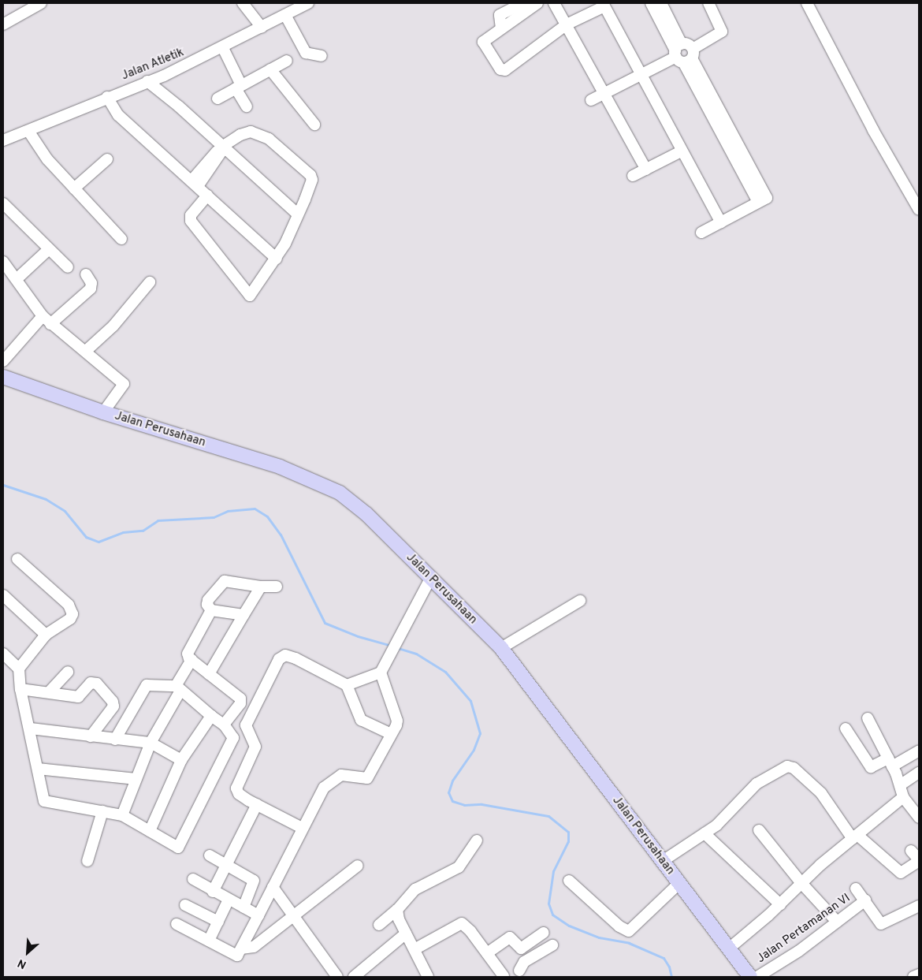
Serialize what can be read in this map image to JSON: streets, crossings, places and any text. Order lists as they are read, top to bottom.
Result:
{
  "streets": {
    "main road": ["Jalan Perusahaan"],
    "street": ["Jalan Atletik", "Jalan Pertamanan VI"]
  },
  "crossings": [
    ["Jalan Perusahaan", "Jalan Pertamanan VI"]
  ],
  "north": "bottom left"
}
